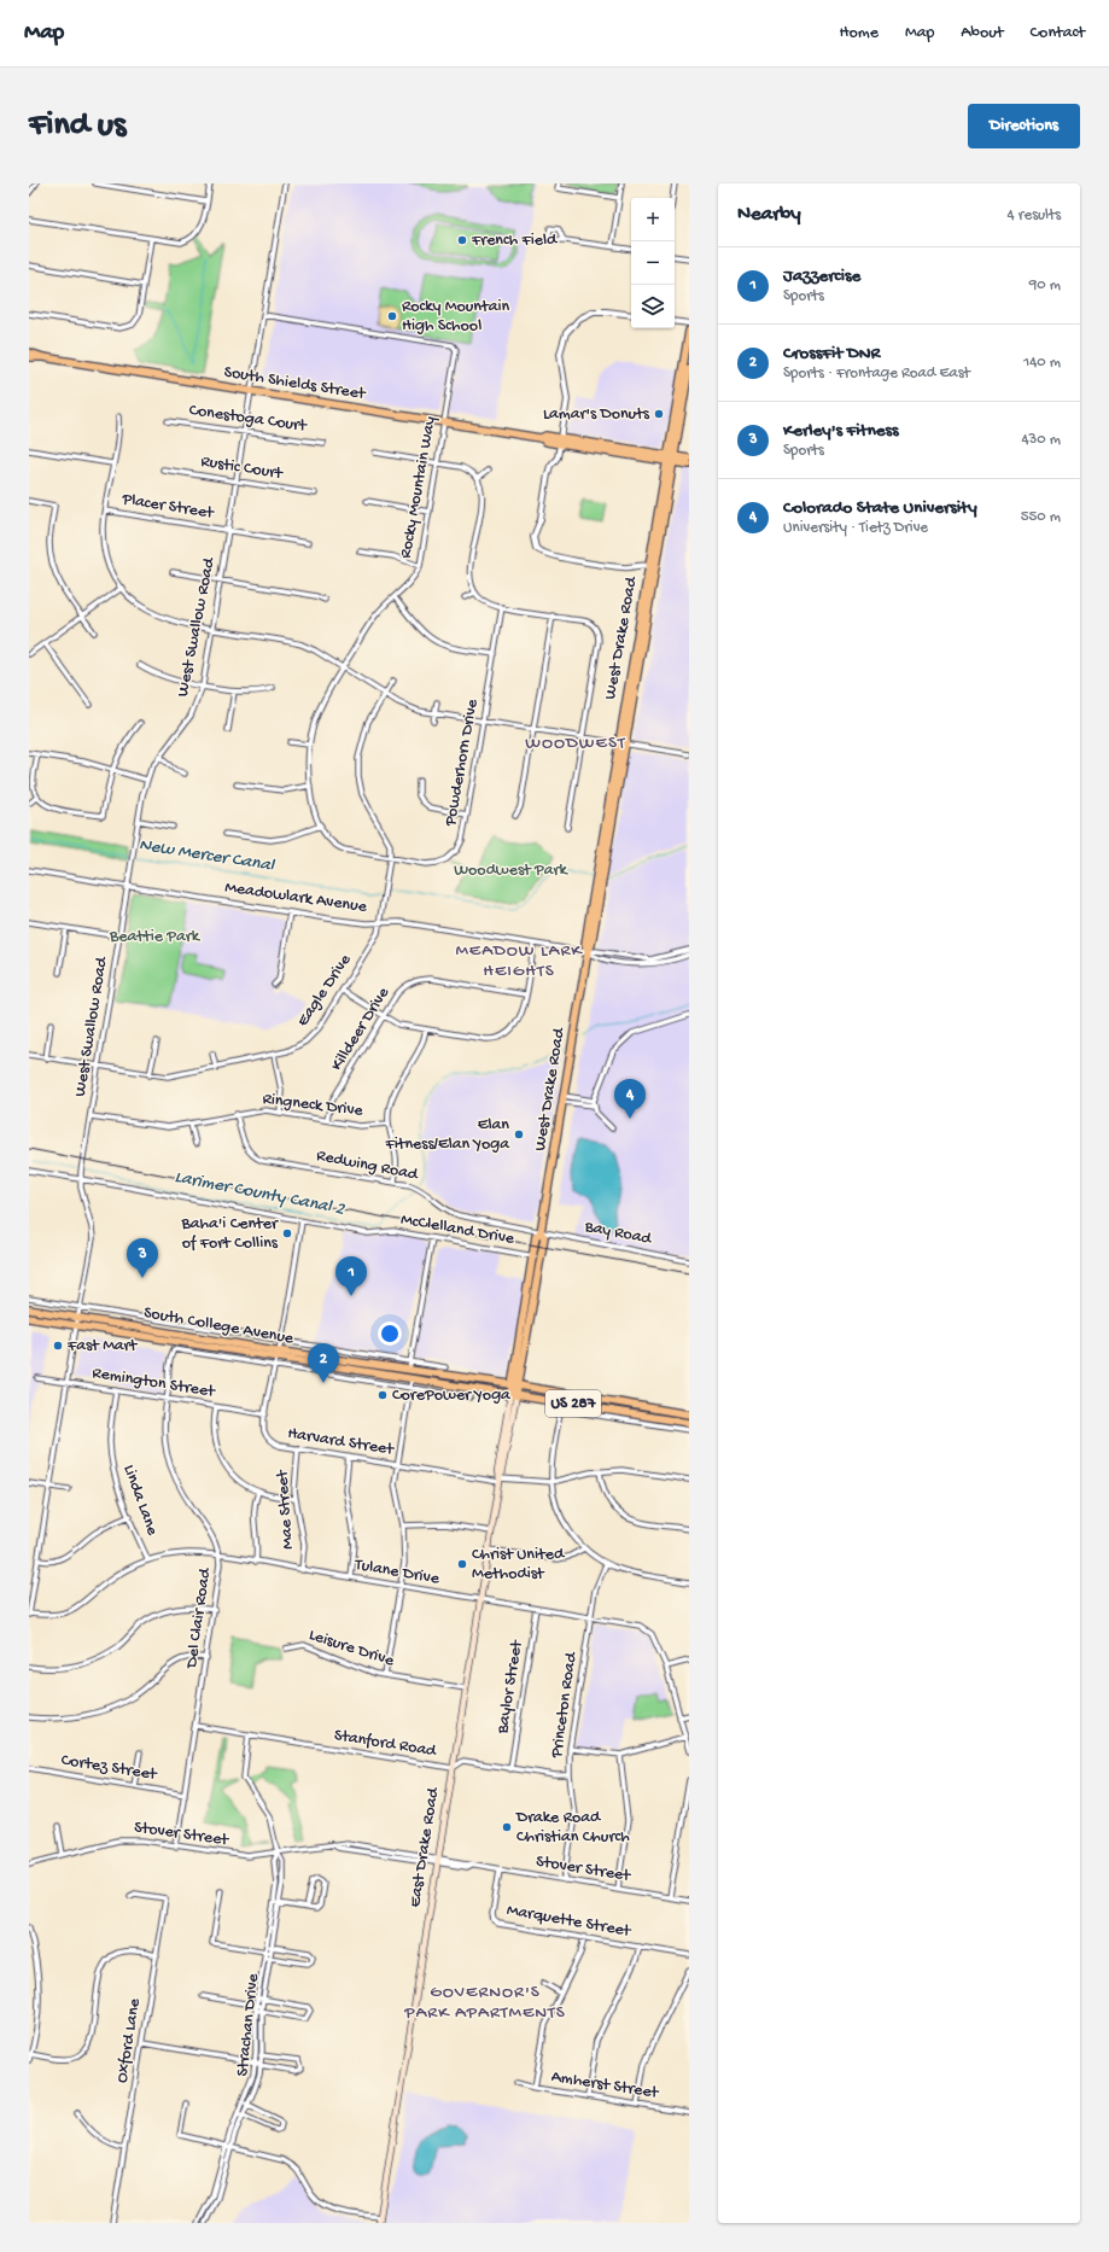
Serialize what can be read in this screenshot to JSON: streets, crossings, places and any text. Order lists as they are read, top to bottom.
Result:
{
  "streets": {
    "main road": [
      "South Shields Street",
      "West Drake Road",
      "South College Avenue",
      "US 287",
      "East Drake Road"
    ],
    "street": [
      "Conestoga Court",
      "Rustic Court",
      "Rocky Mountain Way",
      "Placer Street",
      "West Swallow Road",
      "Powderhorn Drive",
      "Meadowlark Avenue",
      "Eagle Drive",
      "Killdeer Drive",
      "Ringneck Drive",
      "Redwing Road",
      "McClelland Drive",
      "Bay Road",
      "Remington Street",
      "Harvard Street",
      "Linda Lane",
      "Mae Street",
      "Tulane Drive",
      "Del Clair Road",
      "Leisure Drive",
      "Baylor Street",
      "Princeton Road",
      "Stanford Road",
      "Cortez Street",
      "Stover Street",
      "Marquette Street",
      "Strachan Drive",
      "Oxford Lane",
      "Amherst Street"
    ]
  },
  "crossings": [
    ["South Shields Street", "Rocky Mountain Way"],
    ["South Shields Street", "West Swallow Road"],
    ["South Shields Street", "West Drake Road"],
    ["Conestoga Court", "West Swallow Road"],
    ["Rustic Court", "West Swallow Road"],
    ["Rocky Mountain Way", "West Swallow Road"],
    ["Rocky Mountain Way", "Powderhorn Drive"],
    ["Rocky Mountain Way", "Eagle Drive"],
    ["Placer Street", "West Swallow Road"],
    ["West Swallow Road", "Meadowlark Avenue"],
    ["West Swallow Road", "Eagle Drive"],
    ["West Swallow Road", "Ringneck Drive"],
    ["West Swallow Road", "McClelland Drive"],
    ["West Swallow Road", "South College Avenue"],
    ["West Swallow Road", "Remington Street"],
    ["West Swallow Road", "Tulane Drive"],
    ["West Drake Road", "Meadowlark Avenue"],
    ["West Drake Road", "Redwing Road"],
    ["West Drake Road", "McClelland Drive"],
    ["West Drake Road", "Bay Road"],
    ["West Drake Road", "South College Avenue"],
    ["West Drake Road", "East Drake Road"],
    ["Powderhorn Drive", "Eagle Drive"],
    ["Meadowlark Avenue", "Eagle Drive"],
    ["Killdeer Drive", "Ringneck Drive"],
    ["Ringneck Drive", "Redwing Road"],
    ["Redwing Road", "Bay Road"],
    ["McClelland Drive", "Harvard Street"],
    ["South College Avenue", "Harvard Street"],
    ["South College Avenue", "Del Clair Road"],
    ["South College Avenue", "East Drake Road"],
    ["Remington Street", "Harvard Street"],
    ["Remington Street", "Linda Lane"],
    ["Remington Street", "Del Clair Road"],
    ["Harvard Street", "Mae Street"],
    ["Harvard Street", "Del Clair Road"],
    ["Harvard Street", "East Drake Road"],
    ["Linda Lane", "Tulane Drive"],
    ["Mae Street", "Tulane Drive"],
    ["Tulane Drive", "Del Clair Road"],
    ["Tulane Drive", "Baylor Street"],
    ["Tulane Drive", "Princeton Road"],
    ["Tulane Drive", "East Drake Road"],
    ["Del Clair Road", "Stanford Road"],
    ["Del Clair Road", "Cortez Street"],
    ["Del Clair Road", "Stover Street"],
    ["Leisure Drive", "East Drake Road"],
    ["Baylor Street", "Stanford Road"],
    ["Princeton Road", "Stanford Road"],
    ["Princeton Road", "Stover Street"],
    ["Stanford Road", "East Drake Road"],
    ["Stanford Road", "Strachan Drive"],
    ["Stover Street", "East Drake Road"],
    ["Stover Street", "Marquette Street"],
    ["Stover Street", "Strachan Drive"]
  ],
  "districts": ["WOODWEST", "MEADOW LARK HEIGHTS", "GOVERNOR'S PARK APARTMENTS"],
  "water": ["New Mercer Canal", "Larimer County Canal 2"],
  "parks": ["Woodwest Park", "Beattie Park"],
  "places": [
    "French Field",
    "Rocky Mountain High School",
    "Lamar's Donuts",
    "Elan Fitness/Elan Yoga",
    "Baha'i Center of Fort Collins",
    "Fast Mart",
    "CorePower Yoga",
    "Christ United Methodist",
    "Drake Road Christian Church"
  ],
  "page": {
    "header": "Map",
    "nav": [
      "Home",
      "Map",
      "About",
      "Contact"
    ],
    "buttons": "Directions",
    "title": "Find us",
    "heading": ["Nearby", "4 results"],
    "map_buttons": ["+", "−"],
    "list": [
      {
        "mark": "1",
        "name": "Jazzercise",
        "note": "Sports",
        "value": "90 m"
      },
      {
        "mark": "2",
        "name": "CrossFit DNR",
        "note": "Sports · Frontage Road East",
        "value": "140 m"
      },
      {
        "mark": "3",
        "name": "Kerley's Fitness",
        "note": "Sports",
        "value": "430 m"
      },
      {
        "mark": "4",
        "name": "Colorado State University",
        "note": "University · Tietz Drive",
        "value": "550 m"
      }
    ],
    "pins": [
      "4",
      "3",
      "1",
      "2"
    ]
  }
}
